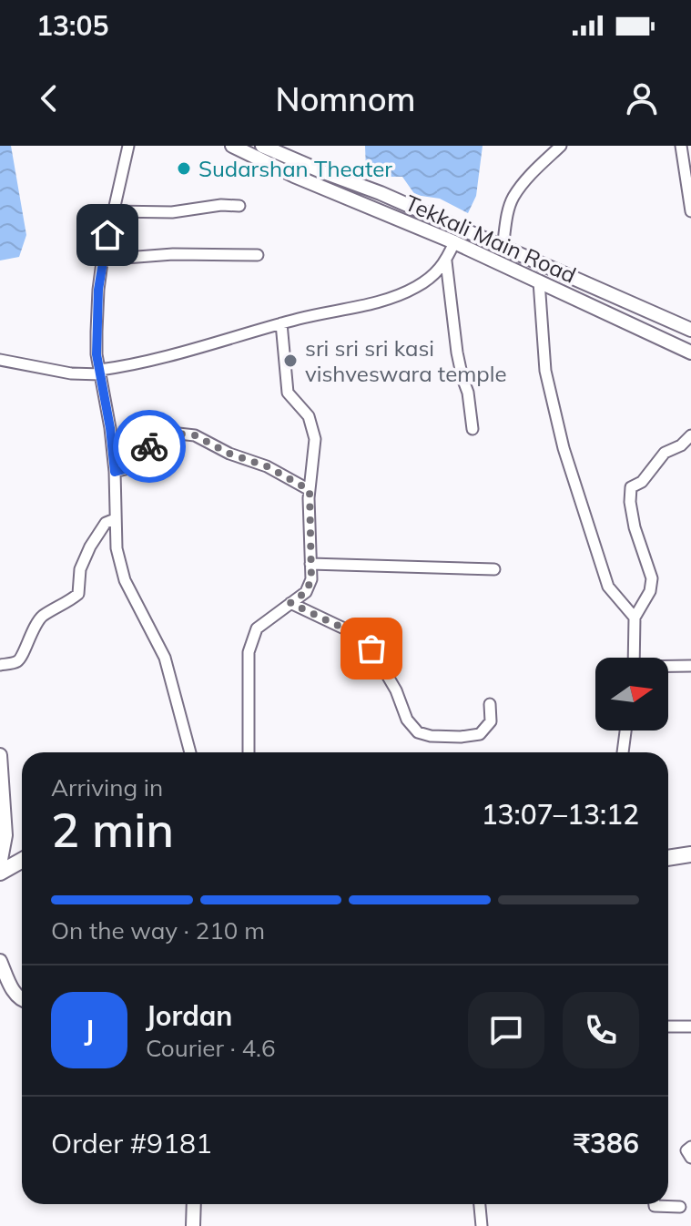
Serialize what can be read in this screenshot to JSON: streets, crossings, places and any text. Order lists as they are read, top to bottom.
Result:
{
  "streets": {
    "main road": ["Tekkali Main Road"]
  },
  "places": ["Sudarshan Theater", "sri sri sri kasi vishveswara temple"],
  "north": "right",
  "page": {
    "status": "13:05",
    "header": "Nomnom",
    "heading": ["2 min", "Arriving in", "13:07–13:12"],
    "panel": [
      "Jordan",
      "Courier · 4.6",
      "Order #9181",
      "₹386"
    ],
    "bar": "On the way · 210 m",
    "round": "J"
  }
}
